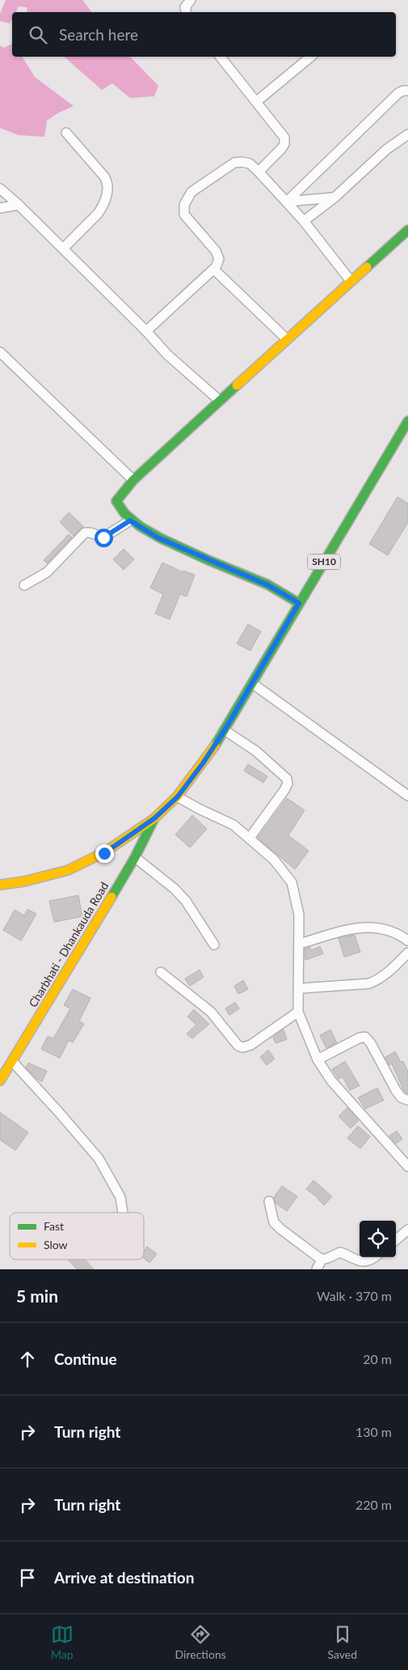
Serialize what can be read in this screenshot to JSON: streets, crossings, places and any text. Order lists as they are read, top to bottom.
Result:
{
  "streets": {
    "street": ["SH10", "Charbhati - Dhankauda Road"]
  },
  "crossings": [
    ["SH10", "Charbhati - Dhankauda Road"]
  ],
  "legend": ["Fast", "Slow"],
  "page": {
    "search": "Search here",
    "heading": ["5 min", "Walk · 370 m"],
    "list": [
      ["Continue", "20 m"],
      ["Turn right", "130 m"],
      ["Turn right", "220 m"],
      "Arrive at destination"
    ],
    "nav": ["Map", "Directions", "Saved"]
  }
}
